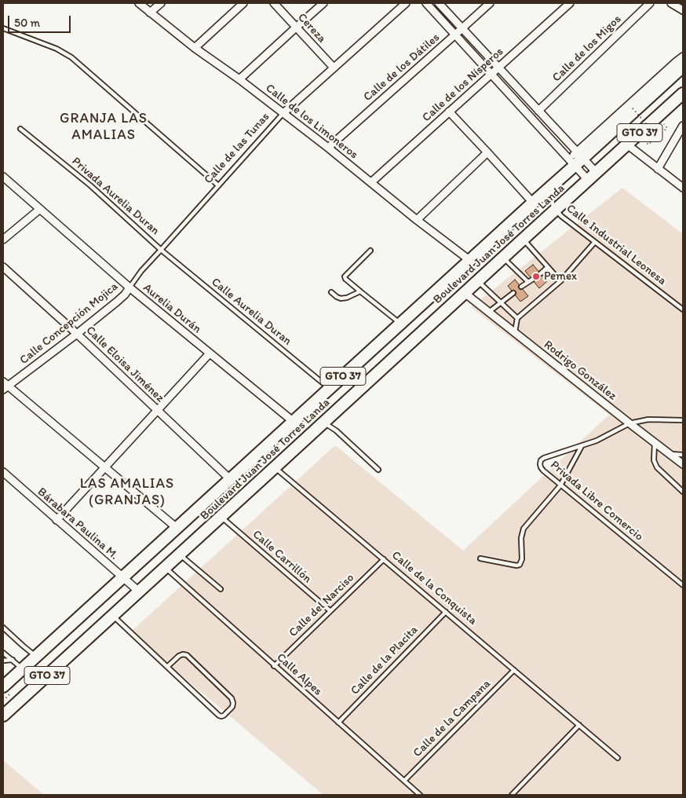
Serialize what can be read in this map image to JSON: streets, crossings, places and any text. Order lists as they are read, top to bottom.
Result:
{
  "streets": {
    "main road": ["GTO 37", "Boulevard Juan José Torres Landa"],
    "street": [
      "Cereza",
      "Calle de los Migos",
      "Calle de los Dátiles",
      "Calle de los Nísperos",
      "Calle de los Limoneros",
      "Calle de las Tunas",
      "Aurelia Durán",
      "Calle Concepción Mojica",
      "Calle Eloisa Jiménez",
      "Rodrigo González",
      "Bárabara Paulina M."
    ],
    "lane": [
      "Privada Aurelia Duran",
      "Calle Industrial Leonesa",
      "Calle Aurelia Duran",
      "Privada Libre Comercio",
      "Calle Carrillón",
      "Calle de la Conquista",
      "Calle del Narciso",
      "Calle de la Placita",
      "Calle Alpes",
      "Calle de la Campana"
    ]
  },
  "crossings": [
    ["Cereza", "Calle de las Tunas"],
    ["Calle de los Dátiles", "Calle de los Limoneros"],
    ["Calle de los Nísperos", "Calle de los Limoneros"],
    ["Calle de los Limoneros", "Calle de las Tunas"],
    ["Calle de los Limoneros", "Boulevard Juan José Torres Landa"],
    ["Calle de las Tunas", "Privada Aurelia Duran"],
    ["Calle de las Tunas", "Aurelia Durán"],
    ["Calle de las Tunas", "Calle Aurelia Duran"],
    ["Calle de las Tunas", "Calle Concepción Mojica"],
    ["Privada Aurelia Duran", "Calle Aurelia Duran"],
    ["Boulevard Juan José Torres Landa", "Calle Industrial Leonesa"],
    ["Boulevard Juan José Torres Landa", "Aurelia Durán"],
    ["Boulevard Juan José Torres Landa", "Calle Aurelia Duran"],
    ["Boulevard Juan José Torres Landa", "Calle Eloisa Jiménez"],
    ["Boulevard Juan José Torres Landa", "Rodrigo González"],
    ["Boulevard Juan José Torres Landa", "Bárabara Paulina M."],
    ["Boulevard Juan José Torres Landa", "Calle Carrillón"],
    ["Boulevard Juan José Torres Landa", "Calle de la Conquista"],
    ["Boulevard Juan José Torres Landa", "Calle Alpes"],
    ["Aurelia Durán", "Calle Concepción Mojica"],
    ["Calle Concepción Mojica", "Calle Eloisa Jiménez"],
    ["Rodrigo González", "Privada Libre Comercio"],
    ["Calle Carrillón", "Calle del Narciso"],
    ["Calle de la Conquista", "Calle del Narciso"],
    ["Calle de la Conquista", "Calle de la Placita"],
    ["Calle de la Conquista", "Calle de la Campana"],
    ["Calle del Narciso", "Calle Alpes"],
    ["Calle de la Placita", "Calle Alpes"],
    ["Calle Alpes", "Calle de la Campana"]
  ],
  "districts": ["GRANJA LAS AMALIAS", "LAS AMALIAS (GRANJAS)"],
  "places": ["Pemex"],
  "scale_bar": "50 m"
}
